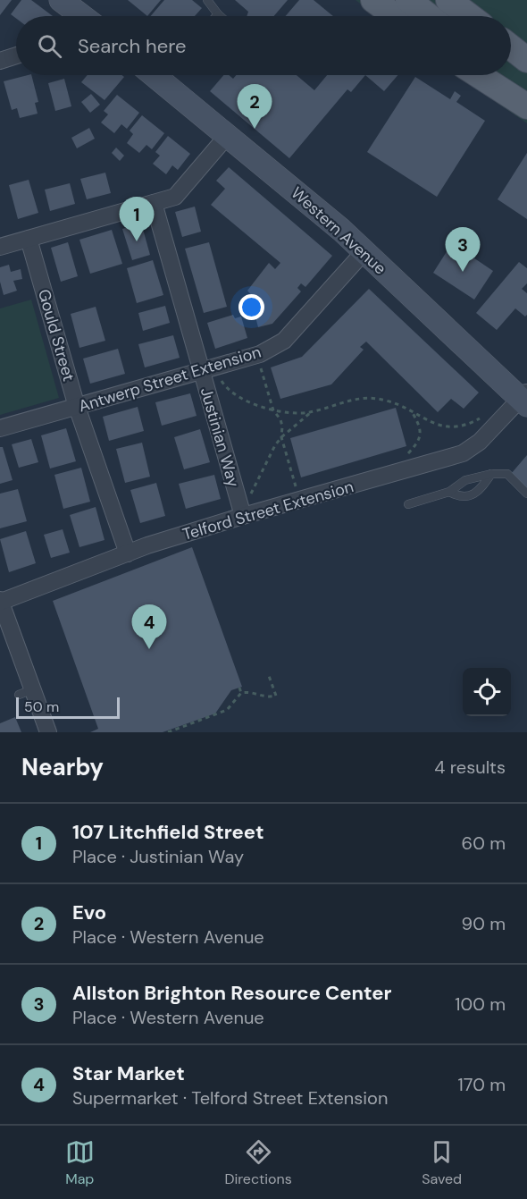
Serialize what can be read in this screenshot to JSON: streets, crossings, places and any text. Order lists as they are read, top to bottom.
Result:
{
  "streets": {
    "main road": ["Western Avenue"],
    "street": [
      "Gould Street",
      "Antwerp Street Extension",
      "Justinian Way",
      "Telford Street Extension"
    ]
  },
  "crossings": [
    ["Western Avenue", "Antwerp Street Extension"],
    ["Western Avenue", "Telford Street Extension"],
    ["Gould Street", "Antwerp Street Extension"],
    ["Gould Street", "Telford Street Extension"],
    ["Antwerp Street Extension", "Justinian Way"],
    ["Justinian Way", "Telford Street Extension"]
  ],
  "scale_bar": "50 m",
  "page": {
    "search": "Search here",
    "pins": [
      "2",
      "1",
      "3",
      "4"
    ],
    "scale": "50 m",
    "heading": ["Nearby", "4 results"],
    "list": [
      {
        "mark": "1",
        "name": "107 Litchfield Street",
        "note": "Place · Justinian Way",
        "value": "60 m"
      },
      {
        "mark": "2",
        "name": "Evo",
        "note": "Place · Western Avenue",
        "value": "90 m"
      },
      {
        "mark": "3",
        "name": "Allston Brighton Resource Center",
        "note": "Place · Western Avenue",
        "value": "100 m"
      },
      {
        "mark": "4",
        "name": "Star Market",
        "note": "Supermarket · Telford Street Extension",
        "value": "170 m"
      }
    ],
    "nav": ["Map", "Directions", "Saved"]
  }
}
